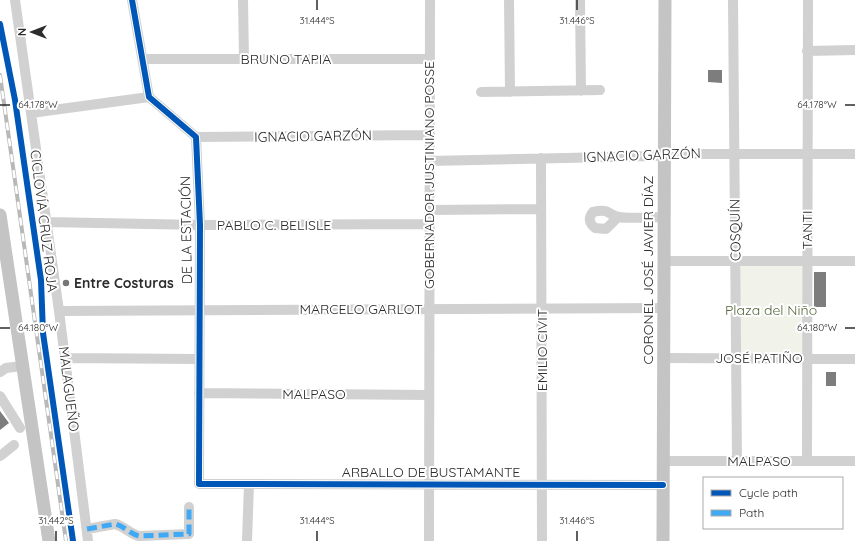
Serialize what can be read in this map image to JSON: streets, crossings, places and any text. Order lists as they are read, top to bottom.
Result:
{
  "streets": {
    "main road": ["CORONEL JOSÉ JAVIER DÍAZ"],
    "street": [
      "BRUNO TAPIA",
      "IGNACIO GARZÓN",
      "GOBERNADOR JUSTINIANO POSSE",
      "PABLO C. BELISLE",
      "DE LA ESTACIÓN",
      "COSQUÍN",
      "TANTI",
      "MARCELO GARLOT",
      "EMILIO CIVIT",
      "JOSÉ PATIÑO",
      "MALAGUEÑO",
      "MALPASO",
      "ARBALLO DE BUSTAMANTE"
    ],
    "cycle path": ["CICLOVÍA CRUZ ROJA"]
  },
  "crossings": [
    ["BRUNO TAPIA", "GOBERNADOR JUSTINIANO POSSE"],
    ["IGNACIO GARZÓN", "GOBERNADOR JUSTINIANO POSSE"],
    ["IGNACIO GARZÓN", "DE LA ESTACIÓN"],
    ["IGNACIO GARZÓN", "COSQUÍN"],
    ["IGNACIO GARZÓN", "TANTI"],
    ["IGNACIO GARZÓN", "CORONEL JOSÉ JAVIER DÍAZ"],
    ["IGNACIO GARZÓN", "EMILIO CIVIT"],
    ["GOBERNADOR JUSTINIANO POSSE", "PABLO C. BELISLE"],
    ["GOBERNADOR JUSTINIANO POSSE", "MARCELO GARLOT"],
    ["GOBERNADOR JUSTINIANO POSSE", "MALPASO"],
    ["GOBERNADOR JUSTINIANO POSSE", "ARBALLO DE BUSTAMANTE"],
    ["PABLO C. BELISLE", "DE LA ESTACIÓN"],
    ["PABLO C. BELISLE", "MALAGUEÑO"],
    ["DE LA ESTACIÓN", "MARCELO GARLOT"],
    ["DE LA ESTACIÓN", "MALPASO"],
    ["DE LA ESTACIÓN", "ARBALLO DE BUSTAMANTE"],
    ["COSQUÍN", "JOSÉ PATIÑO"],
    ["COSQUÍN", "MALPASO"],
    ["TANTI", "JOSÉ PATIÑO"],
    ["TANTI", "MALPASO"],
    ["CORONEL JOSÉ JAVIER DÍAZ", "MARCELO GARLOT"],
    ["CORONEL JOSÉ JAVIER DÍAZ", "JOSÉ PATIÑO"],
    ["CORONEL JOSÉ JAVIER DÍAZ", "MALPASO"],
    ["CORONEL JOSÉ JAVIER DÍAZ", "ARBALLO DE BUSTAMANTE"],
    ["MARCELO GARLOT", "EMILIO CIVIT"],
    ["MARCELO GARLOT", "MALAGUEÑO"],
    ["EMILIO CIVIT", "ARBALLO DE BUSTAMANTE"]
  ],
  "parks": ["Plaza del Niño"],
  "places": ["Entre Costuras"],
  "legend": ["Cycle path", "Path"],
  "north": "left",
  "coordinates": [
    "31.444°S",
    "31.446°S",
    "64.178°W",
    "64.180°W",
    "31.442°S"
  ]
}
